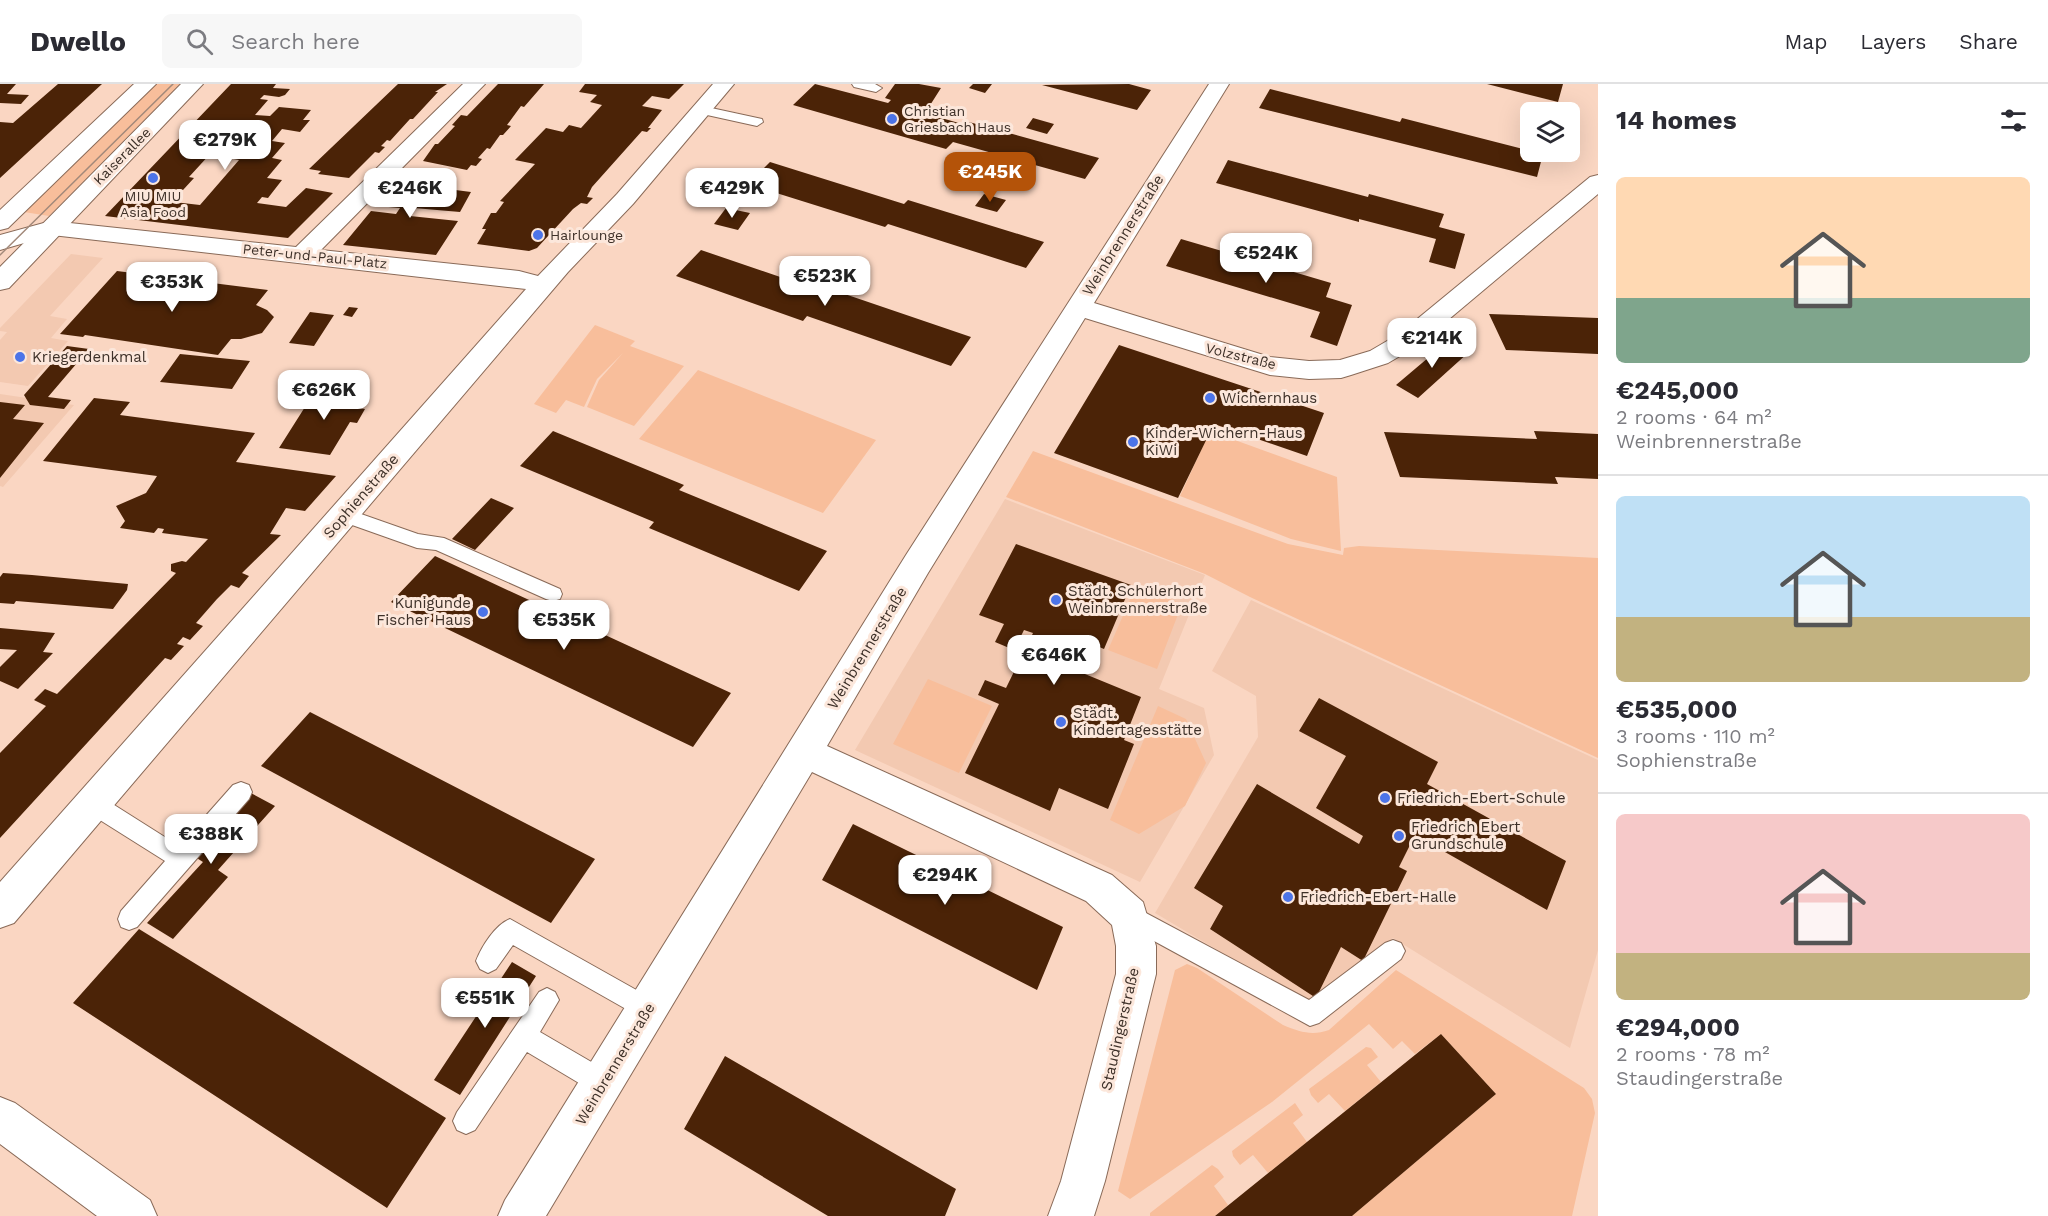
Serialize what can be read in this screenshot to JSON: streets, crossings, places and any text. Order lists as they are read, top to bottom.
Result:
{
  "streets": {
    "street": [
      "Kaiserallee",
      "Weinbrennerstraße",
      "Peter-und-Paul-Platz",
      "Volzstraße",
      "Sophienstraße",
      "Staudingerstraße"
    ]
  },
  "crossings": [
    ["Kaiserallee", "Peter-und-Paul-Platz"],
    ["Weinbrennerstraße", "Volzstraße"],
    ["Peter-und-Paul-Platz", "Sophienstraße"]
  ],
  "places": [
    "Christian Griesbach Haus",
    "MIU MIU Asia Food",
    "Hairlounge",
    "Kriegerdenkmal",
    "Wichernhaus",
    "Kinder-Wichern-Haus KiWi",
    "Städt. Schülerhort Weinbrennerstraße",
    "Kunigunde Fischer Haus",
    "Städt. Kindertagesstätte",
    "Friedrich-Ebert-Schule",
    "Friedrich Ebert Grundschule",
    "Friedrich-Ebert-Halle"
  ],
  "page": {
    "header": "Dwello",
    "search": "Search here",
    "nav": ["Map", "Layers", "Share"],
    "heading": "14 homes",
    "price": [
      "€279K",
      "€245K",
      "€246K",
      "€429K",
      "€524K",
      "€523K",
      "€353K",
      "€214K",
      "€626K",
      "€535K",
      "€646K",
      "€388K",
      "€294K",
      "€551K"
    ],
    "list": [
      {
        "name": "€245,000",
        "note": "2 rooms · 64 m² · Weinbrennerstraße"
      },
      {
        "name": "€535,000",
        "note": "3 rooms · 110 m² · Sophienstraße"
      },
      {
        "name": "€294,000",
        "note": "2 rooms · 78 m² · Staudingerstraße"
      }
    ]
  }
}
